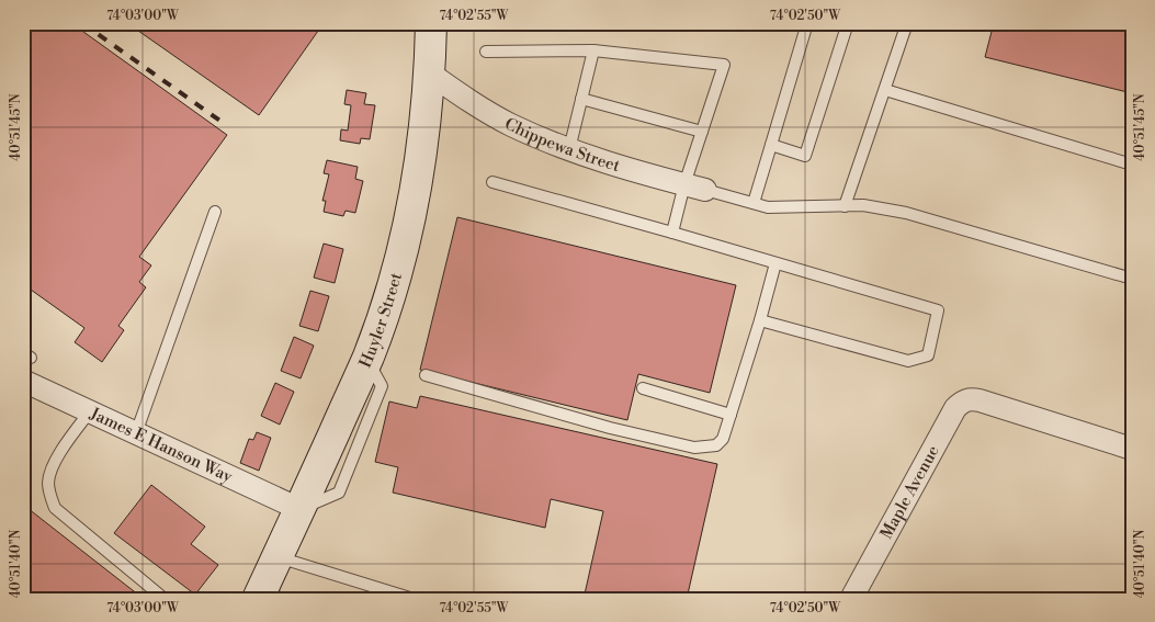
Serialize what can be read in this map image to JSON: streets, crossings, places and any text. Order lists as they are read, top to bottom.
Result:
{
  "streets": {
    "street": [
      "Chippewa Street",
      "Huyler Street",
      "James E Hanson Way",
      "Maple Avenue"
    ]
  },
  "crossings": [
    ["Chippewa Street", "Huyler Street"],
    ["Huyler Street", "James E Hanson Way"]
  ],
  "coordinates": [
    "74°03'00\"W",
    "74°02'55\"W",
    "74°02'50\"W",
    "40°51'45\"N",
    "40°51'40\"N"
  ]
}
